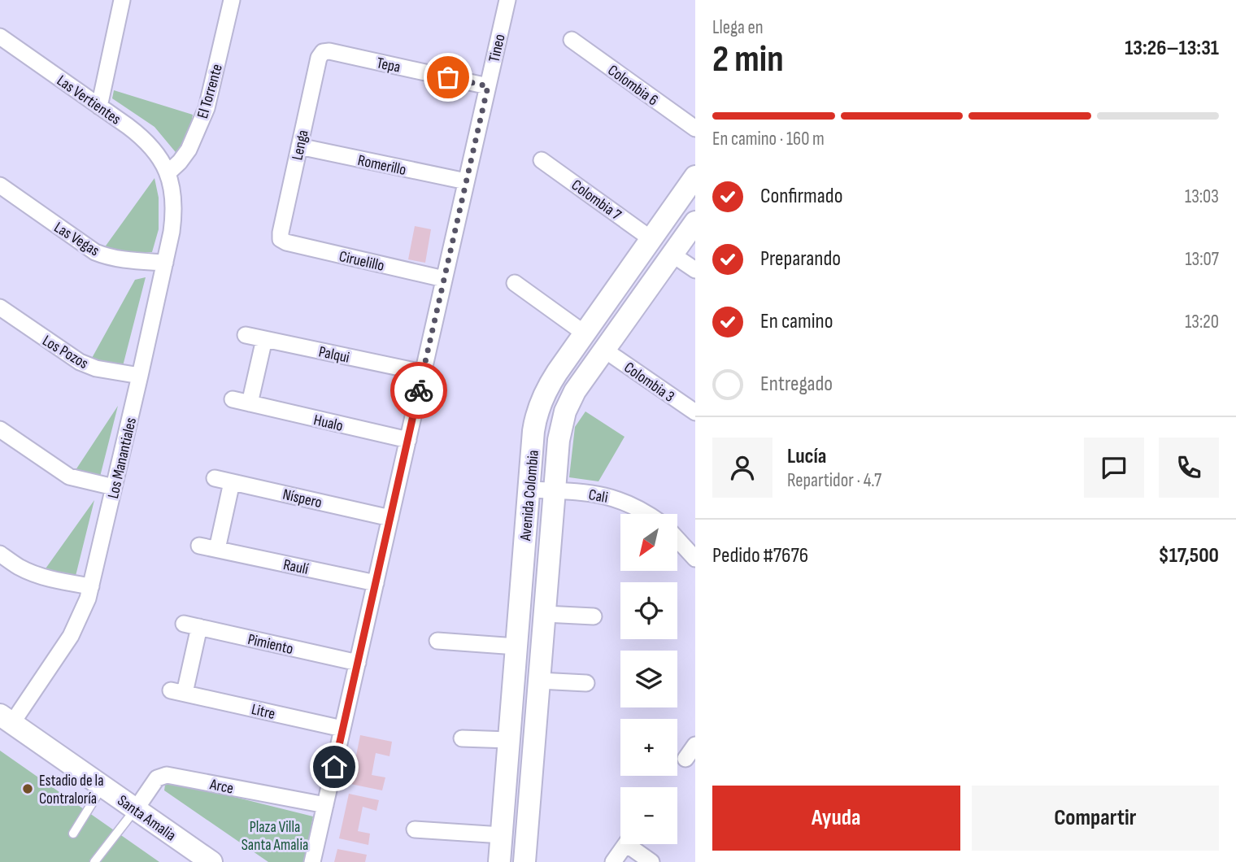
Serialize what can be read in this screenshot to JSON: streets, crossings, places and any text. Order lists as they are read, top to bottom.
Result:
{
  "streets": {
    "main road": ["Avenida Colombia", "Santa Amalia"],
    "street": [
      "Tineo",
      "Tepa",
      "Colombia 6",
      "El Torrente",
      "Las Vertientes",
      "Lenga",
      "Romerillo",
      "Colombia 7",
      "Las Vegas",
      "Ciruelillo",
      "Los Pozos",
      "Palqui",
      "Colombia 3",
      "Hualo",
      "Los Manantiales",
      "Cali",
      "Níspero",
      "Raulí",
      "Pimiento",
      "Litre",
      "Arce"
    ]
  },
  "crossings": [
    ["Tineo", "Tepa"],
    ["Tineo", "Romerillo"],
    ["Tineo", "Ciruelillo"],
    ["Tineo", "Palqui"],
    ["Tineo", "Hualo"],
    ["Tineo", "Níspero"],
    ["Tineo", "Raulí"],
    ["Tineo", "Pimiento"],
    ["Tineo", "Litre"],
    ["Tineo", "Arce"],
    ["Tepa", "Lenga"],
    ["El Torrente", "Las Vertientes"],
    ["El Torrente", "Los Manantiales"],
    ["Las Vertientes", "Los Manantiales"],
    ["Lenga", "Romerillo"],
    ["Lenga", "Ciruelillo"],
    ["Colombia 7", "Avenida Colombia"],
    ["Las Vegas", "Los Manantiales"],
    ["Los Pozos", "Los Manantiales"],
    ["Colombia 3", "Avenida Colombia"],
    ["Los Manantiales", "Santa Amalia"],
    ["Avenida Colombia", "Cali"],
    ["Pimiento", "Litre"],
    ["Arce", "Santa Amalia"]
  ],
  "parks": ["Plaza Villa Santa Amalia"],
  "places": ["Estadio de la Contraloría"],
  "north": "bottom left",
  "page": {
    "heading": ["2 min", "Llega en", "13:26–13:31"],
    "panel": [
      "Lucía",
      "Repartidor · 4.7",
      "Pedido #7676",
      "$17,500"
    ],
    "bar": "En camino · 160 m",
    "list": [
      ["Confirmado", "13:03"],
      ["Preparando", "13:07"],
      ["En camino", "13:20"],
      "Entregado"
    ],
    "map_buttons": ["+", "−"],
    "buttons": ["Ayuda", "Compartir"]
  }
}
